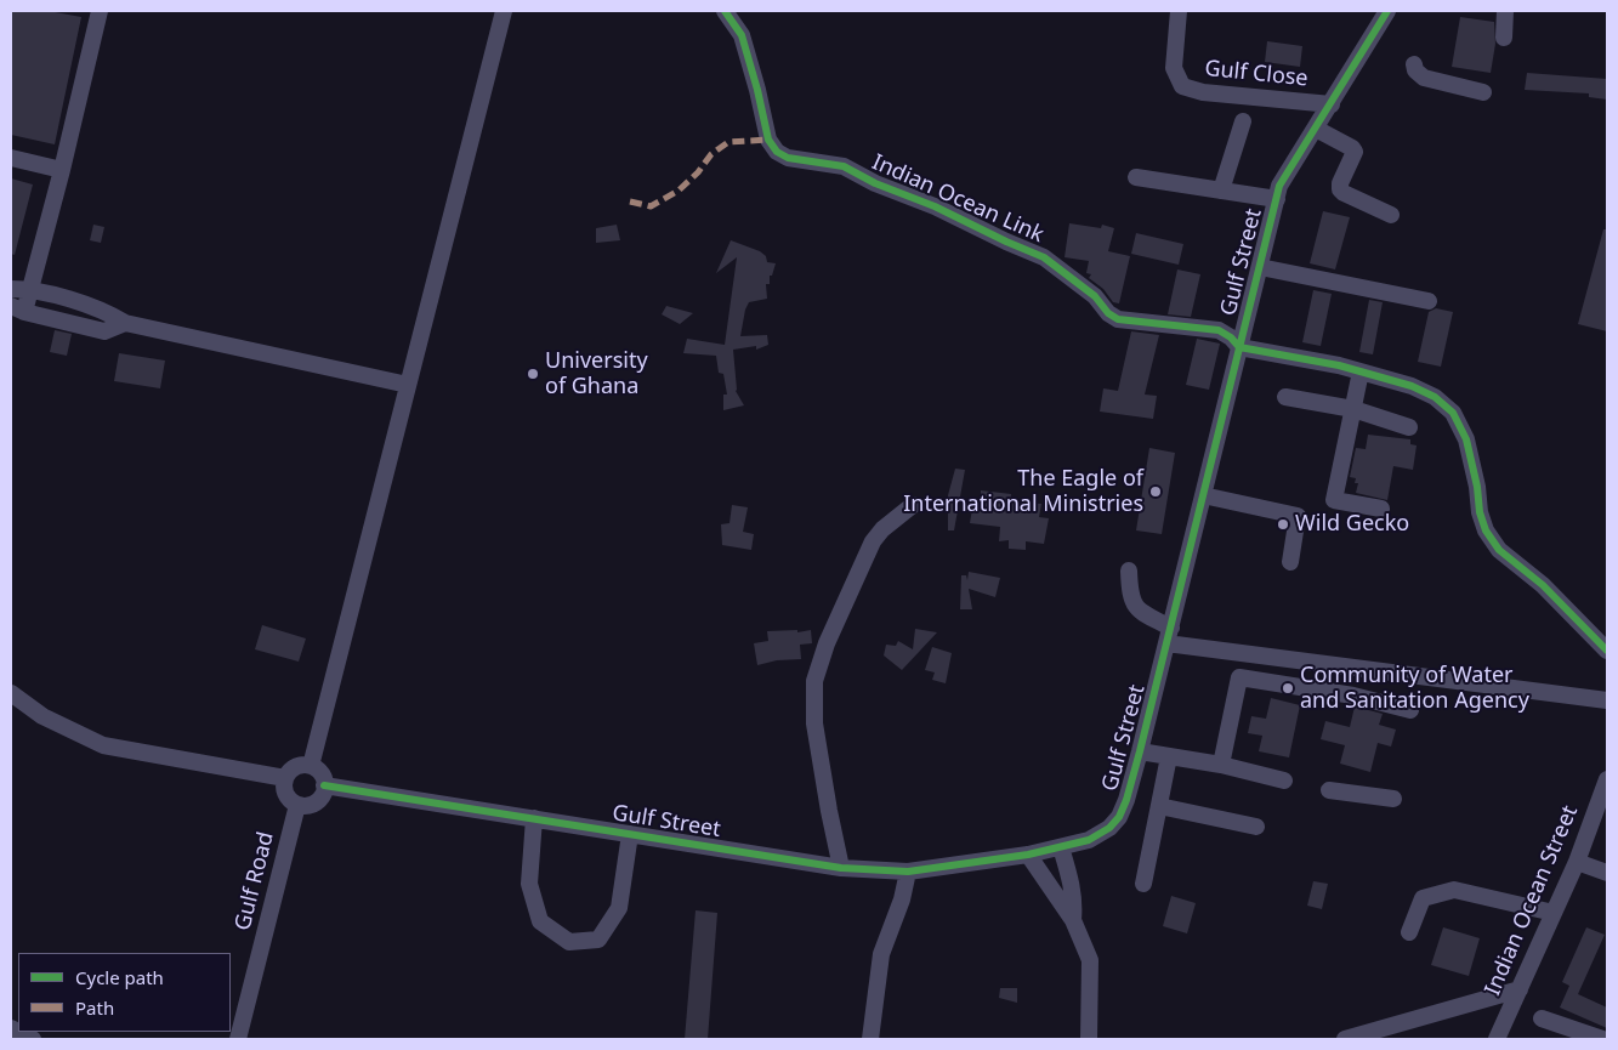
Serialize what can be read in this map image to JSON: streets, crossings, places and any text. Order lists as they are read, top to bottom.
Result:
{
  "streets": {
    "street": [
      "Gulf Close",
      "Indian Ocean Link",
      "Gulf Street",
      "Gulf Road",
      "Indian Ocean Street"
    ]
  },
  "crossings": [
    ["Gulf Close", "Gulf Street"],
    ["Indian Ocean Link", "Gulf Street"],
    ["Gulf Street", "Gulf Road"]
  ],
  "places": [
    "University of Ghana",
    "The Eagle of International Ministries",
    "Wild Gecko",
    "Community of Water and Sanitation Agency"
  ],
  "legend": ["Cycle path", "Path"]
}
